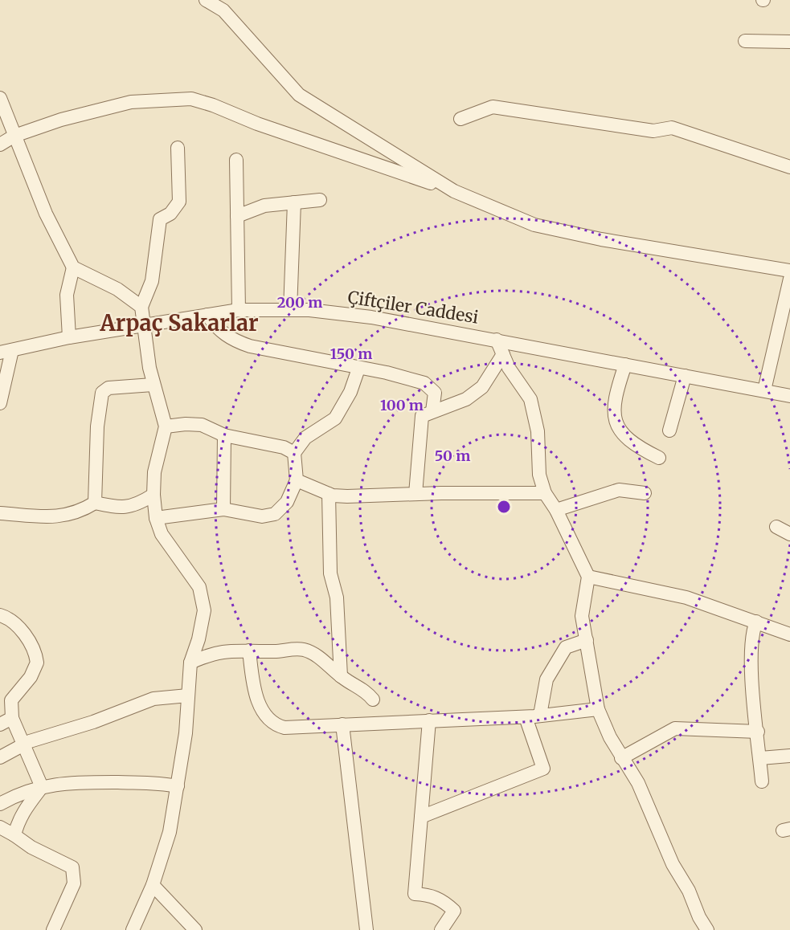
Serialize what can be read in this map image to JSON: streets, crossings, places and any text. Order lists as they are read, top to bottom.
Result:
{
  "streets": {
    "street": ["Çiftçiler Caddesi"]
  },
  "districts": ["Arpaç Sakarlar"],
  "rings": [
    "200 m",
    "150 m",
    "100 m",
    "50 m"
  ]
}
